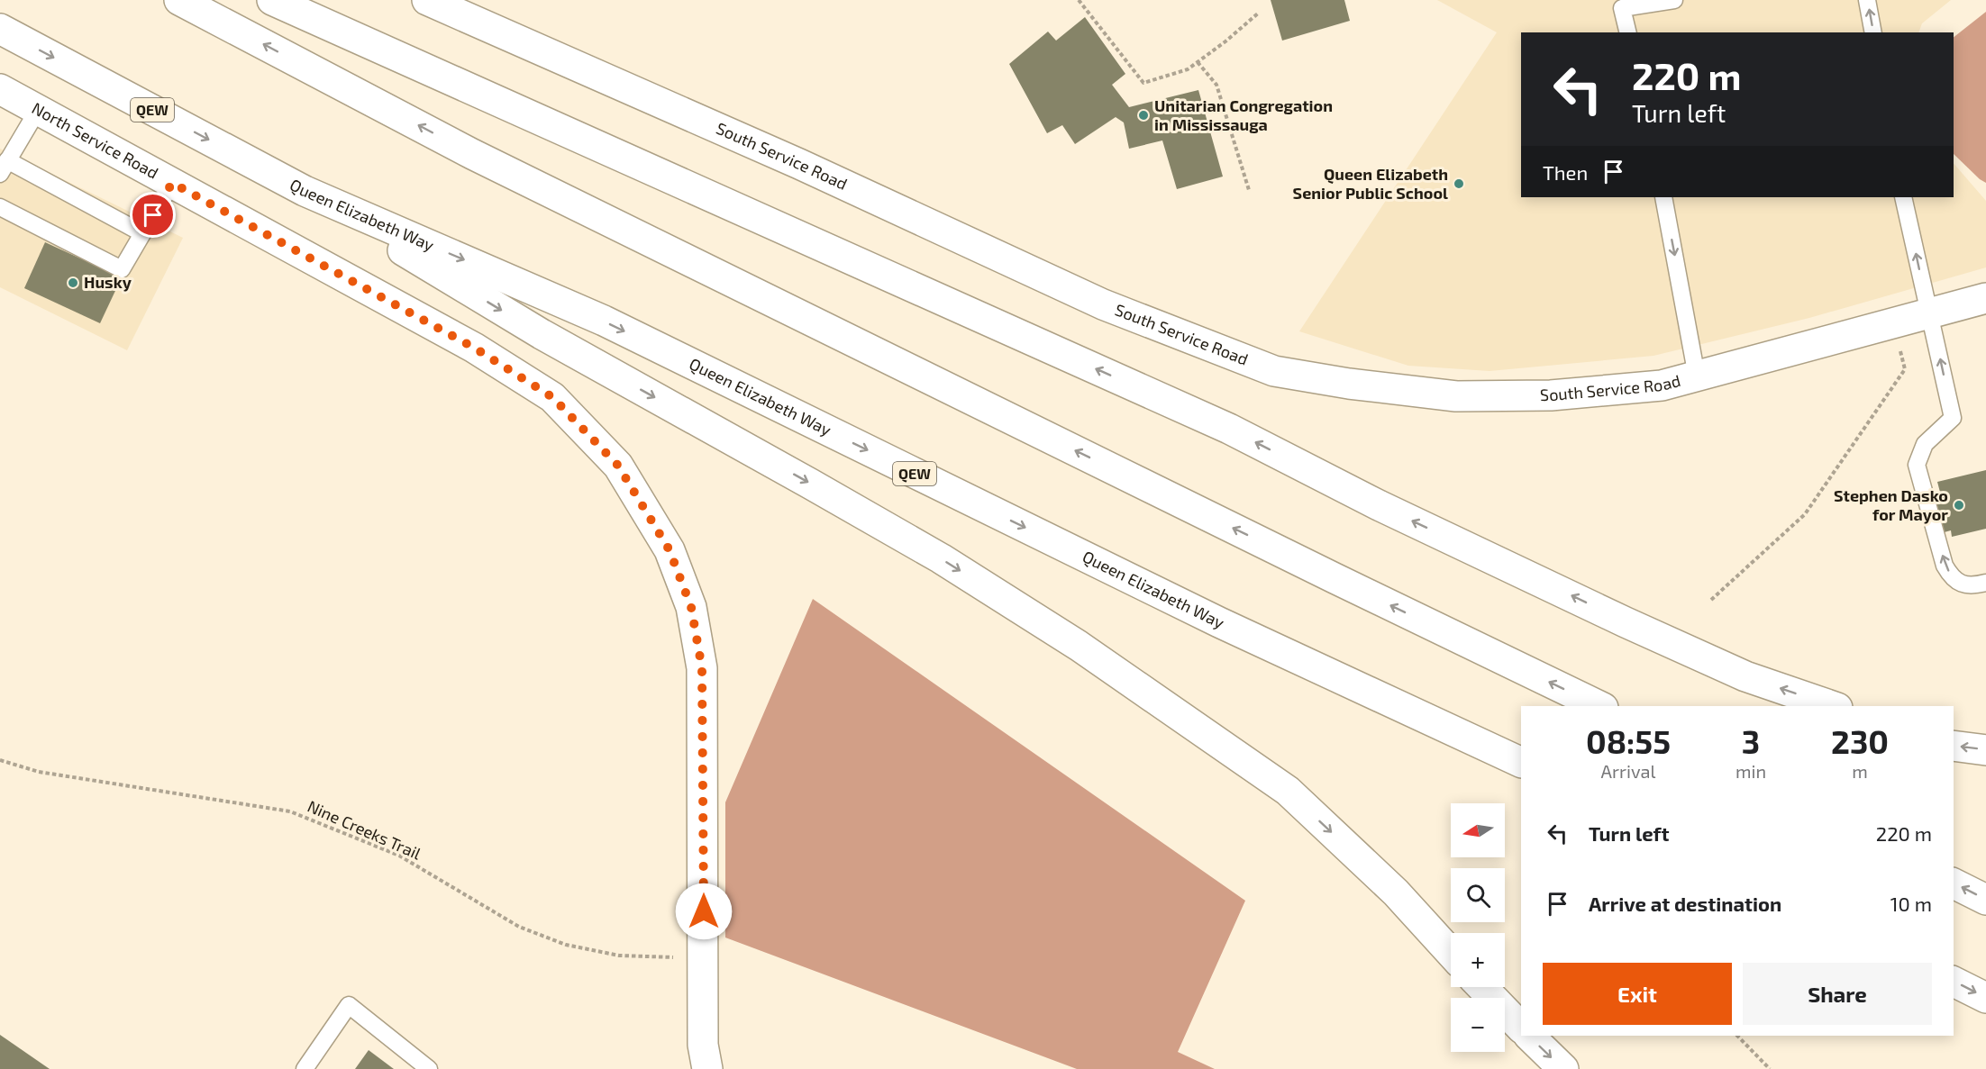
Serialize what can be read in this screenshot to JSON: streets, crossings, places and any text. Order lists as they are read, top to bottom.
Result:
{
  "streets": {
    "main road": [
      "QEW",
      "North Service Road",
      "South Service Road",
      "Queen Elizabeth Way"
    ],
    "path": ["Nine Creeks Trail"]
  },
  "crossings": [
    ["North Service Road", "Nine Creeks Trail"]
  ],
  "places": [
    "Unitarian Congregation in Mississauga",
    "Queen Elizabeth Senior Public School",
    "Husky",
    "Stephen Dasko for Mayor"
  ],
  "north": "left",
  "page": {
    "turn": ["220 m", "Turn left"],
    "then": "Then",
    "eta": [
      "08:55",
      "Arrival",
      "3",
      "min",
      "230",
      "m"
    ],
    "list": [
      {
        "name": "Turn left",
        "value": "220 m"
      },
      {
        "name": "Arrive at destination",
        "value": "10 m"
      }
    ],
    "map_buttons": ["+", "−"],
    "buttons": ["Exit", "Share"]
  }
}
